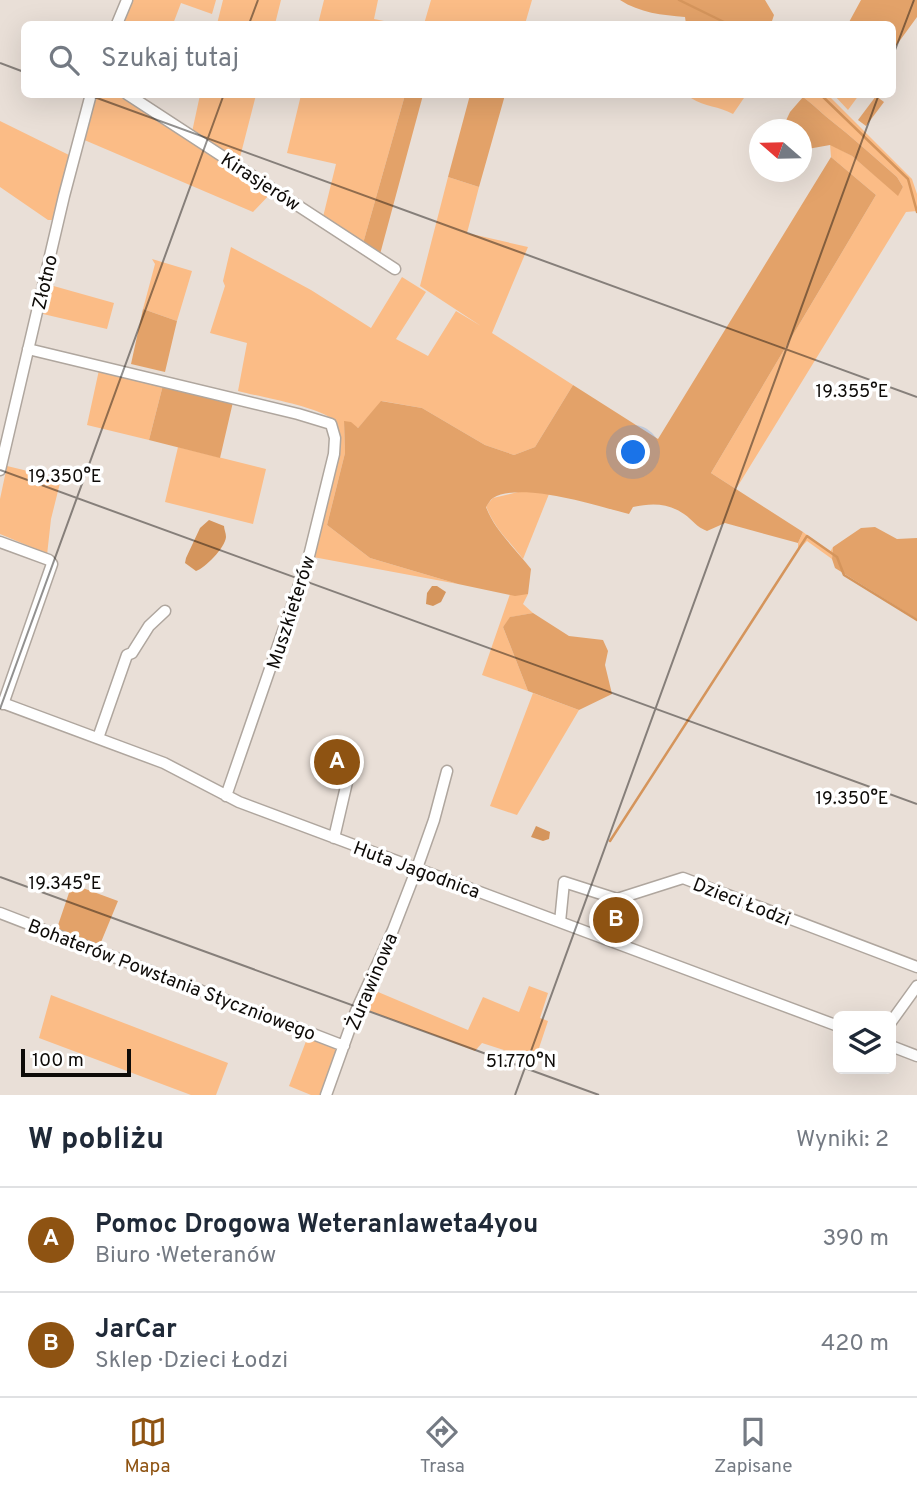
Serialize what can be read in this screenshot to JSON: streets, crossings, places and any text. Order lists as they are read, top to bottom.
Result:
{
  "streets": {
    "street": [
      "Kirasjerów",
      "Złotno",
      "Muszkieterów",
      "Huta Jagodnica",
      "Dzieci Łodzi",
      "Bohaterów Powstania Styczniowego",
      "Żurawinowa"
    ]
  },
  "crossings": [
    ["Złotno", "Muszkieterów"],
    ["Muszkieterów", "Huta Jagodnica"],
    ["Huta Jagodnica", "Dzieci Łodzi"],
    ["Huta Jagodnica", "Żurawinowa"],
    ["Bohaterów Powstania Styczniowego", "Żurawinowa"]
  ],
  "scale_bar": "100 m",
  "north": "left",
  "page": {
    "search": "Szukaj tutaj",
    "pins": ["A", "B"],
    "scale": "100 m",
    "heading": ["W pobliżu", "Wyniki: 2"],
    "list": [
      {
        "mark": "A",
        "name": "Pomoc Drogowa Weteranlaweta4you",
        "note": "Biuro · Weteranów",
        "value": "390 m"
      },
      {
        "mark": "B",
        "name": "JarCar",
        "note": "Sklep · Dzieci Łodzi",
        "value": "420 m"
      }
    ],
    "nav": ["Mapa", "Trasa", "Zapisane"]
  },
  "coordinates": [
    "19.355°E",
    "19.350°E",
    "19.345°E",
    "51.770°N"
  ]
}
